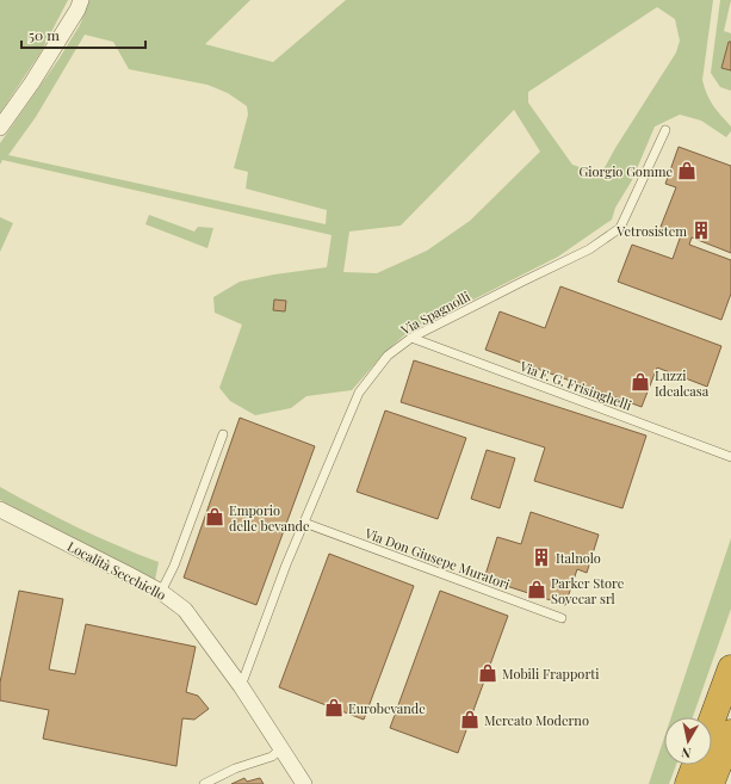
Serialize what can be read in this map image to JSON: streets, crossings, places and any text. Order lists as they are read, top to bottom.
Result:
{
  "streets": {
    "street": ["Località Secchiello"],
    "lane": ["Via Spagnolli", "Via F. G. Frisinghelli", "Via Don Giusepe Muratori"]
  },
  "crossings": [
    ["Via Spagnolli", "Via F. G. Frisinghelli"],
    ["Via Spagnolli", "Via Don Giusepe Muratori"],
    ["Via Spagnolli", "Località Secchiello"]
  ],
  "places": {
    "shop": [
      "Giorgio Gomme",
      "Luzzi Idealcasa",
      "Emporio delle bevande",
      "Parker Store Sovecar srl",
      "Mobili Frapporti",
      "Eurobevande",
      "Mercato Moderno"
    ],
    "building": ["Vetrosistem", "Italnolo"]
  },
  "scale_bar": "50 m",
  "north": "bottom"
}
